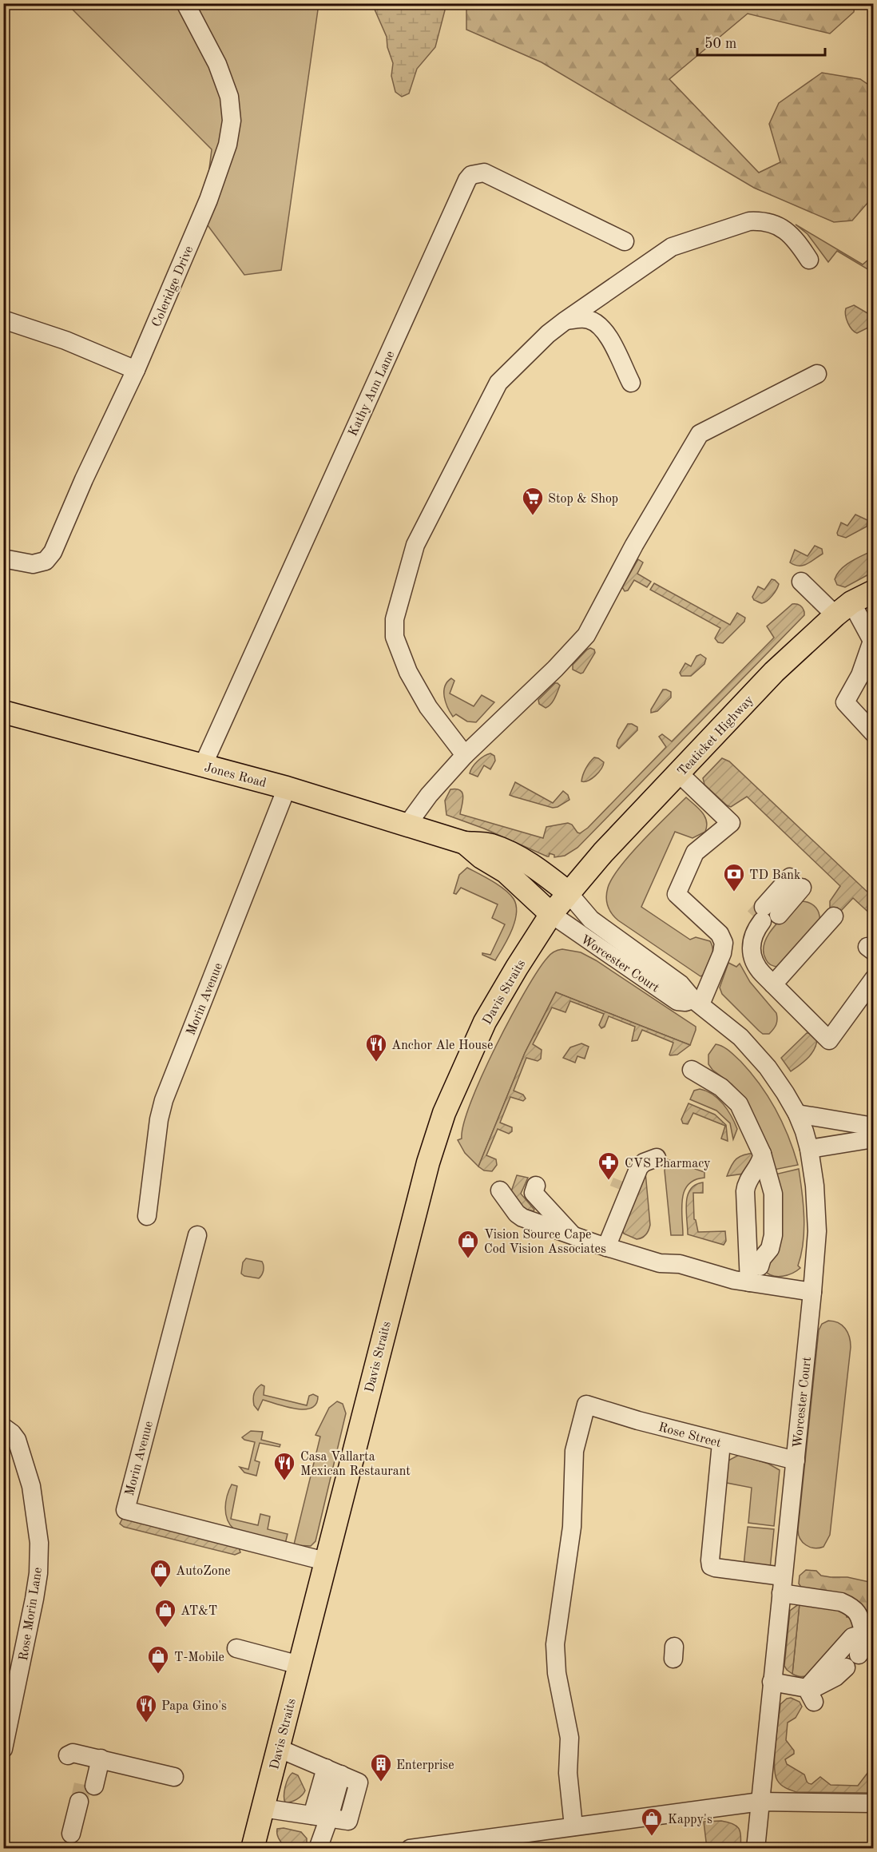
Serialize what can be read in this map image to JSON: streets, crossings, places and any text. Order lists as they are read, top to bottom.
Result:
{
  "streets": {
    "main road": ["Teaticket Highway", "Jones Road", "Davis Straits"],
    "street": [
      "Coleridge Drive",
      "Kathy Ann Lane",
      "Worcester Court",
      "Morin Avenue",
      "Rose Street",
      "Rose Morin Lane"
    ]
  },
  "crossings": [
    ["Kathy Ann Lane", "Jones Road"],
    ["Teaticket Highway", "Jones Road"],
    ["Teaticket Highway", "Worcester Court"],
    ["Teaticket Highway", "Davis Straits"],
    ["Jones Road", "Worcester Court"],
    ["Jones Road", "Davis Straits"],
    ["Jones Road", "Morin Avenue"],
    ["Worcester Court", "Davis Straits"],
    ["Worcester Court", "Rose Street"],
    ["Davis Straits", "Morin Avenue"]
  ],
  "places": {
    "supermarket": ["Stop & Shop"],
    "bank": ["TD Bank"],
    "restaurant": ["Anchor Ale House", "Casa Vallarta Mexican Restaurant", "Papa Gino's"],
    "pharmacy": ["CVS Pharmacy"],
    "shop": [
      "Vision Source Cape Cod Vision Associates",
      "AutoZone",
      "AT&T",
      "T-Mobile",
      "Kappy's"
    ],
    "building": ["Enterprise"]
  },
  "scale_bar": "50 m"
}
